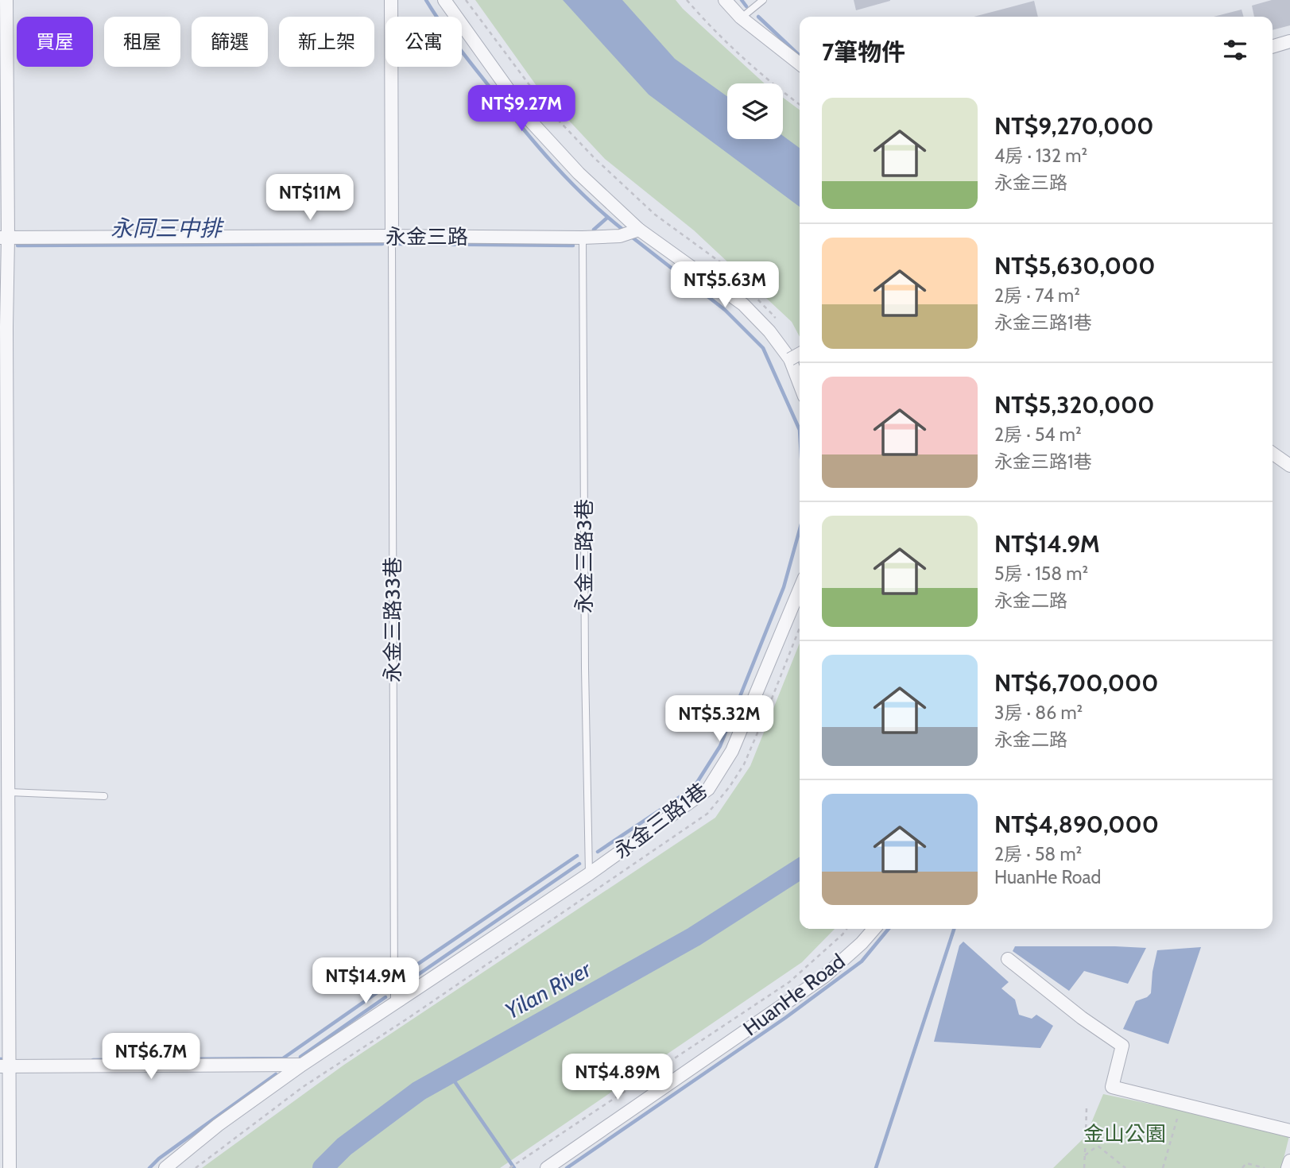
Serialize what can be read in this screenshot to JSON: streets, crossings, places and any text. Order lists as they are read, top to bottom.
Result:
{
  "streets": {
    "street": ["永金三路", "永金三路1巷", "HuanHe Road"],
    "lane": ["永金三路3巷", "永金三路33巷"]
  },
  "crossings": [
    ["永金三路", "永金三路3巷"],
    ["永金三路", "永金三路33巷"],
    ["永金三路3巷", "永金三路1巷"],
    ["永金三路33巷", "永金三路1巷"]
  ],
  "water": ["永同三中排", "Yilan River"],
  "parks": ["金山公園"],
  "page": {
    "chip": [
      "買屋",
      "租屋",
      "篩選",
      "新上架",
      "公寓"
    ],
    "heading": "7筆物件",
    "list": [
      {
        "name": "NT$9,270,000",
        "note": "4房 · 132 m² · 永金三路"
      },
      {
        "name": "NT$5,630,000",
        "note": "2房 · 74 m² · 永金三路1巷"
      },
      {
        "name": "NT$5,320,000",
        "note": "2房 · 54 m² · 永金三路1巷"
      },
      {
        "name": "NT$14.9M",
        "note": "5房 · 158 m² · 永金二路"
      },
      {
        "name": "NT$6,700,000",
        "note": "3房 · 86 m² · 永金二路"
      },
      {
        "name": "NT$4,890,000",
        "note": "2房 · 58 m² · HuanHe Road"
      }
    ],
    "price": [
      "NT$9.27M",
      "NT$11M",
      "NT$5.63M",
      "NT$5.32M",
      "NT$14.9M",
      "NT$6.7M",
      "NT$4.89M"
    ]
  }
}
